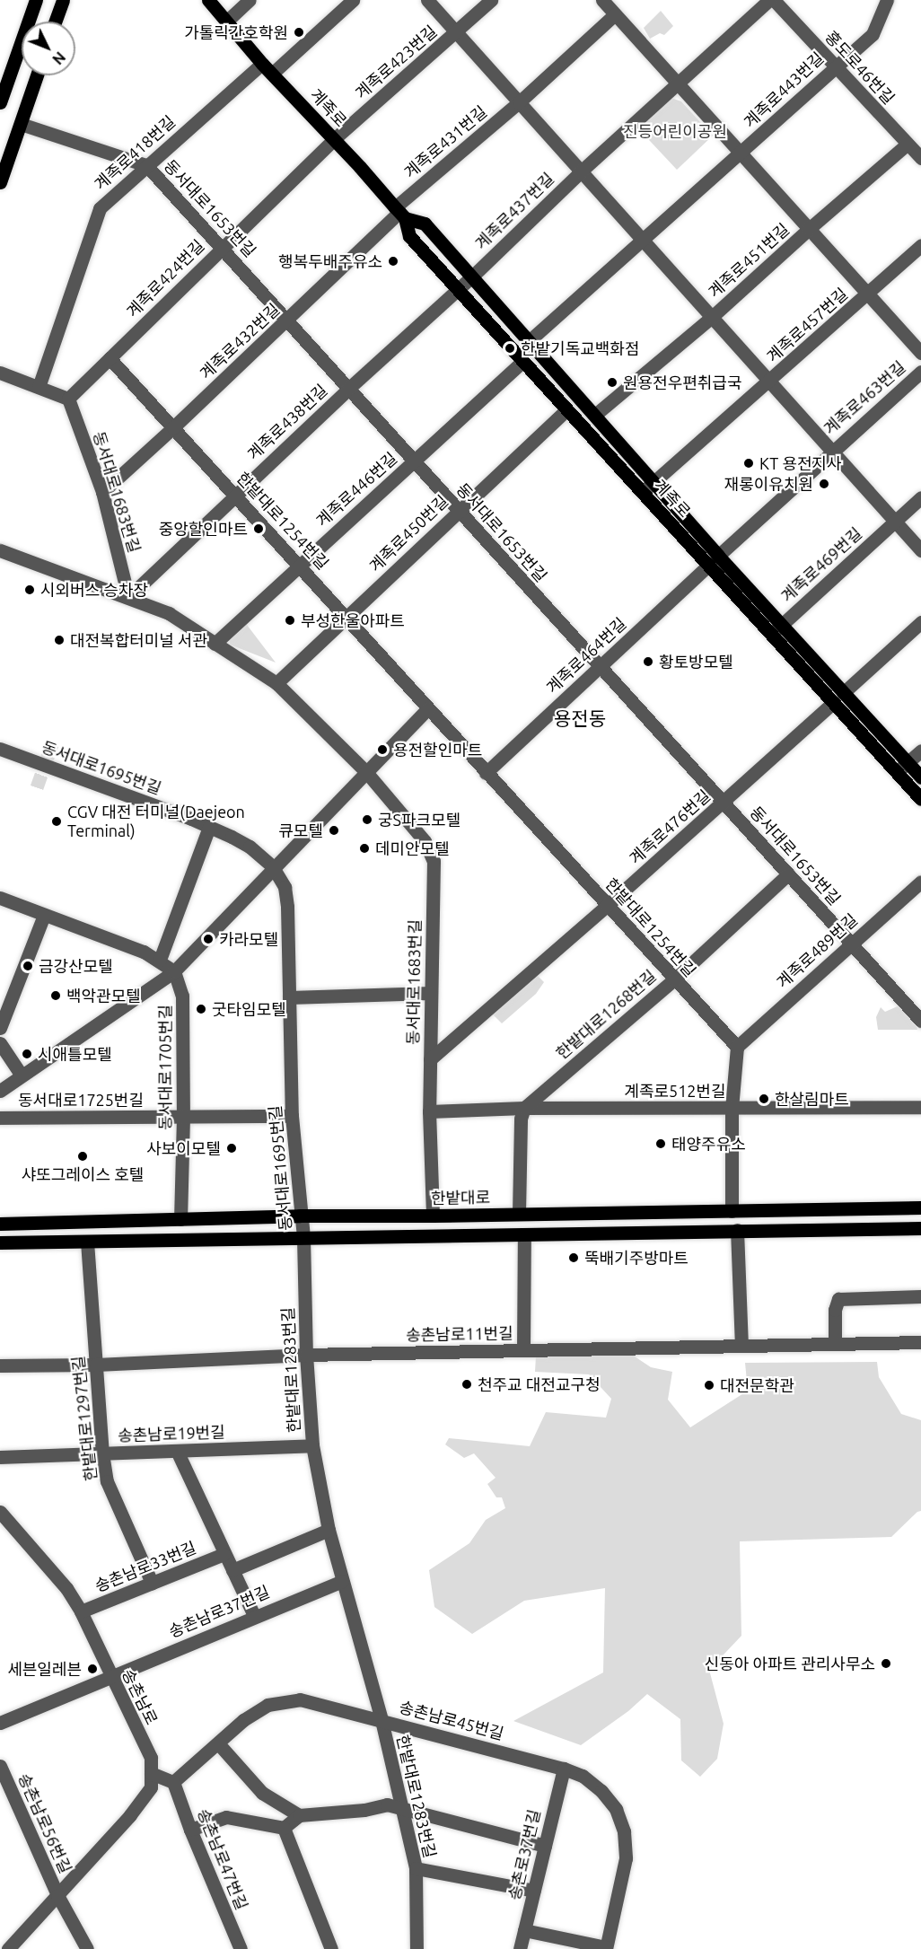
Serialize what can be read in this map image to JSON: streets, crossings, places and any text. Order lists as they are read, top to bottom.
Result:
{
  "streets": {
    "main road": ["계족로", "한밭대로"],
    "street": [
      "계족로423번길",
      "홍도로46번길",
      "계족로443번길",
      "계족로431번길",
      "계족로418번길",
      "동서대로1653번길",
      "계족로437번길",
      "계족로451번길",
      "계족로424번길",
      "계족로457번길",
      "계족로432번길",
      "계족로463번길",
      "계족로438번길",
      "계족로446번길",
      "동서대로1683번길",
      "한밭대로1254번길",
      "계족로450번길",
      "계족로469번길",
      "계족로464번길",
      "동서대로1695번길",
      "계족로476번길",
      "계족로489번길",
      "한밭대로1268번길",
      "동서대로1705번길",
      "계족로512번길",
      "동서대로1725번길",
      "송촌남로11번길",
      "한밭대로1283번길",
      "한밭대로1297번길",
      "송촌남로19번길",
      "송촌남로33번길",
      "송촌남로37번길",
      "송촌남로",
      "송촌남로45번길",
      "송촌남로56번길",
      "송촌로37번길",
      "송촌남로47번길"
    ]
  },
  "crossings": [
    ["계족로423번길", "계족로"],
    ["계족로423번길", "계족로431번길"],
    ["계족로423번길", "계족로424번길"],
    ["홍도로46번길", "계족로443번길"],
    ["홍도로46번길", "계족로451번길"],
    ["계족로443번길", "계족로"],
    ["계족로", "계족로431번길"],
    ["계족로", "계족로418번길"],
    ["계족로", "계족로437번길"],
    ["계족로", "계족로451번길"],
    ["계족로", "계족로424번길"],
    ["계족로", "계족로457번길"],
    ["계족로", "계족로432번길"],
    ["계족로", "계족로463번길"],
    ["계족로", "계족로438번길"],
    ["계족로", "계족로446번길"],
    ["계족로", "계족로450번길"],
    ["계족로", "계족로469번길"],
    ["계족로", "계족로464번길"],
    ["계족로", "계족로476번길"],
    ["계족로431번길", "계족로432번길"],
    ["계족로418번길", "동서대로1653번길"],
    ["동서대로1653번길", "계족로424번길"],
    ["동서대로1653번길", "계족로432번길"],
    ["동서대로1653번길", "계족로438번길"],
    ["동서대로1653번길", "계족로446번길"],
    ["동서대로1653번길", "계족로450번길"],
    ["동서대로1653번길", "계족로464번길"],
    ["동서대로1653번길", "계족로476번길"],
    ["동서대로1653번길", "계족로489번길"],
    ["동서대로1653번길", "한밭대로1268번길"],
    ["계족로437번길", "계족로438번길"],
    ["계족로451번길", "계족로457번길"],
    ["계족로424번길", "동서대로1683번길"],
    ["계족로424번길", "한밭대로1254번길"],
    ["계족로457번길", "계족로463번길"],
    ["계족로432번길", "동서대로1683번길"],
    ["계족로432번길", "한밭대로1254번길"],
    ["계족로463번길", "계족로469번길"],
    ["계족로463번길", "계족로464번길"],
    ["계족로438번길", "동서대로1683번길"],
    ["계족로438번길", "한밭대로1254번길"],
    ["계족로446번길", "동서대로1683번길"],
    ["계족로446번길", "한밭대로1254번길"],
    ["동서대로1683번길", "계족로450번길"],
    ["동서대로1683번길", "계족로476번길"],
    ["동서대로1683번길", "계족로512번길"],
    ["동서대로1683번길", "한밭대로"],
    ["한밭대로1254번길", "계족로450번길"],
    ["한밭대로1254번길", "계족로464번길"],
    ["한밭대로1254번길", "계족로476번길"],
    ["한밭대로1254번길", "계족로489번길"],
    ["한밭대로1254번길", "한밭대로1268번길"],
    ["동서대로1695번길", "동서대로1725번길"],
    ["동서대로1695번길", "한밭대로"],
    ["동서대로1695번길", "한밭대로1283번길"],
    ["한밭대로1268번길", "계족로512번길"],
    ["동서대로1705번길", "동서대로1725번길"],
    ["동서대로1705번길", "한밭대로"],
    ["송촌남로11번길", "한밭대로1283번길"],
    ["송촌남로11번길", "한밭대로1297번길"],
    ["한밭대로1283번길", "송촌남로19번길"],
    ["한밭대로1283번길", "송촌남로37번길"],
    ["한밭대로1283번길", "송촌남로45번길"],
    ["한밭대로1297번길", "송촌남로19번길"],
    ["한밭대로1297번길", "송촌남로33번길"],
    ["송촌남로19번길", "송촌남로33번길"],
    ["송촌남로33번길", "송촌남로37번길"],
    ["송촌남로33번길", "송촌남로"],
    ["송촌남로37번길", "송촌남로"],
    ["송촌남로", "송촌남로56번길"],
    ["송촌남로45번길", "송촌로37번길"],
    ["송촌남로45번길", "송촌남로47번길"]
  ],
  "districts": ["용전동"],
  "parks": ["진등어린이공원"],
  "places": [
    "가톨릭간호학원",
    "행복두배주유소",
    "한밭기독교백화점",
    "원용전우편취급국",
    "KT 용전지사",
    "재롱이유치원",
    "중앙할인마트",
    "시외버스 승차장",
    "부성한울아파트",
    "대전복합터미널 서관",
    "황토방모텔",
    "용전할인마트",
    "궁S파크모텔",
    "CGV 대전 터미널(Daejeon Terminal)",
    "큐모텔",
    "데미안모텔",
    "카라모텔",
    "금강산모텔",
    "백악관모텔",
    "굿타임모텔",
    "시애틀모텔",
    "한살림마트",
    "태양주유소",
    "사보이모텔",
    "샤또그레이스 호텔",
    "뚝배기주방마트",
    "천주교 대전교구청",
    "대전문학관",
    "신동아 아파트 관리사무소",
    "세븐일레븐"
  ],
  "north": "bottom right"
}
